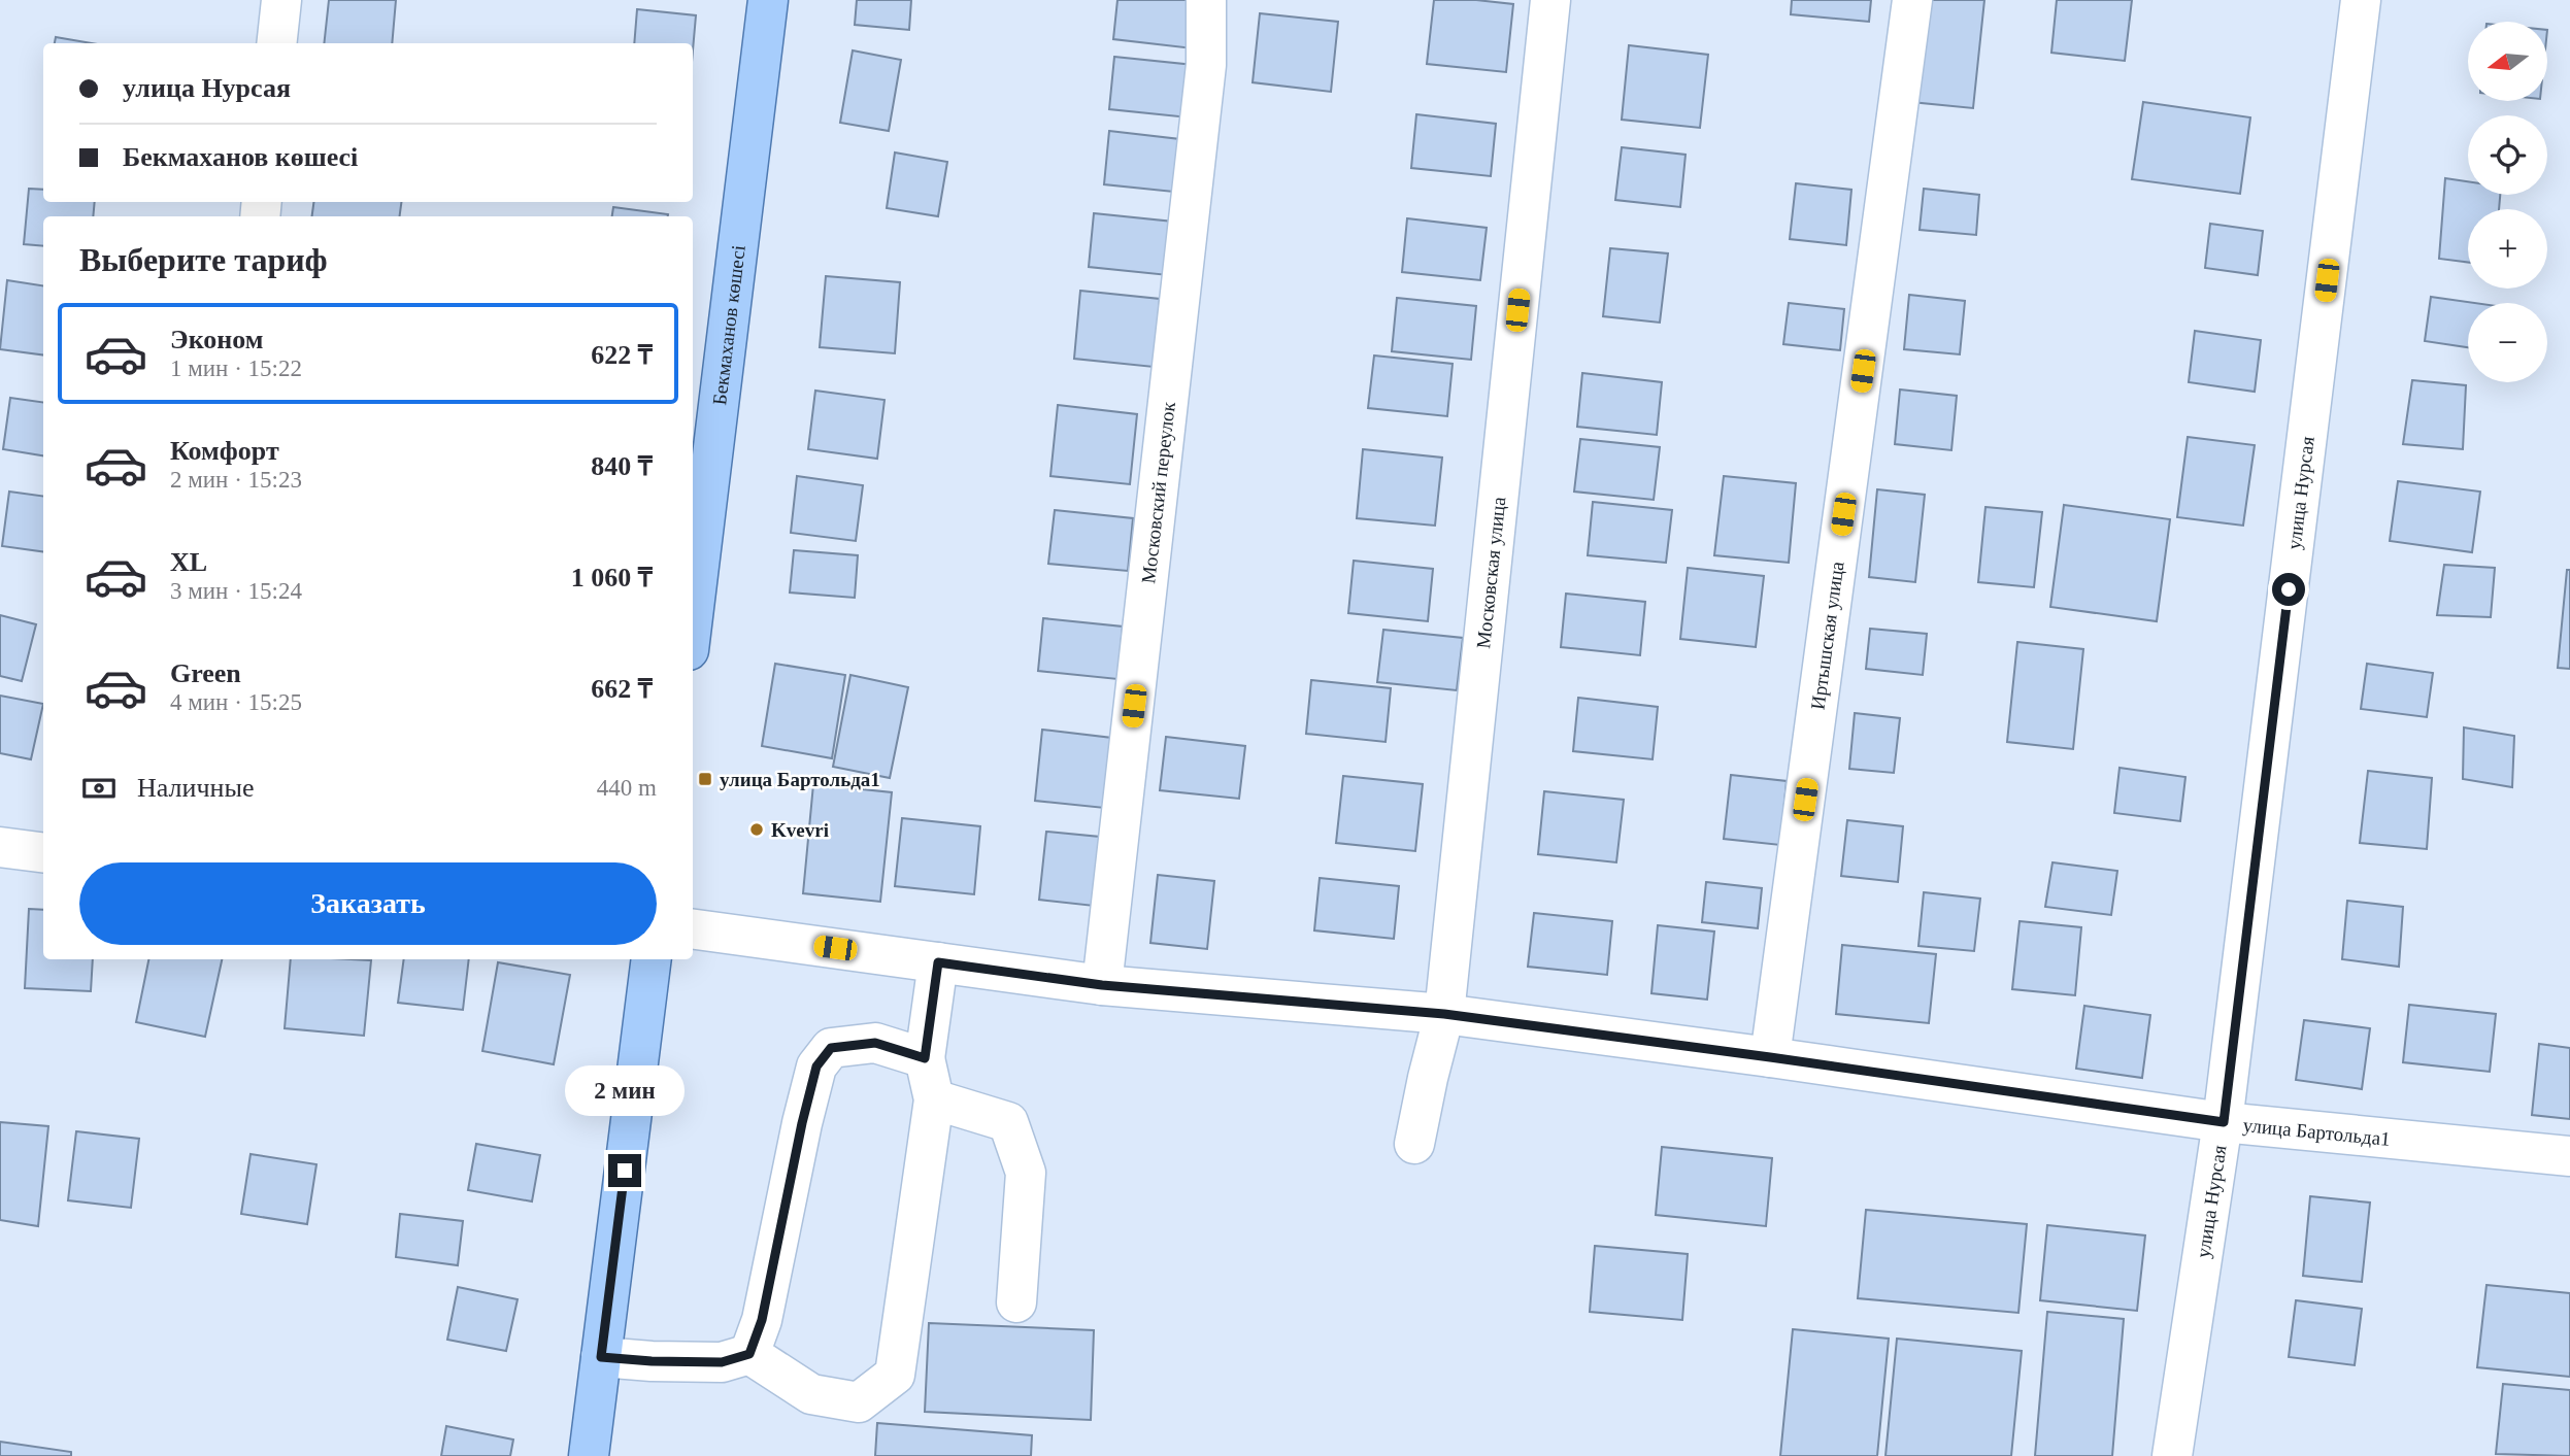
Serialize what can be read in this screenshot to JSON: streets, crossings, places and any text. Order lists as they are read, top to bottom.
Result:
{
  "streets": {
    "main road": ["Бекмаханов көшесі"],
    "street": [
      "Московский переулок",
      "улица Нурсая",
      "Московская улица",
      "Иртышская улица",
      "улица Бартольда1"
    ]
  },
  "crossings": [
    ["Московский переулок", "улица Бартольда1"],
    ["улица Нурсая", "улица Бартольда1"],
    ["Московская улица", "улица Бартольда1"],
    ["Иртышская улица", "улица Бартольда1"]
  ],
  "places": {
    "transit": ["улица Бартольда1"],
    "other": ["Kvevri"]
  },
  "north": "left",
  "page": {
    "map_buttons": ["+", "−"],
    "banner": ["улица Нурсая", "Бекмаханов көшесі"],
    "heading": "Выберите тариф",
    "list": [
      {
        "name": "Эконом",
        "note": "1 мин · 15:22",
        "value": "622 ₸"
      },
      {
        "name": "Комфорт",
        "note": "2 мин · 15:23",
        "value": "840 ₸"
      },
      {
        "name": "XL",
        "note": "3 мин · 15:24",
        "value": "1 060 ₸"
      },
      {
        "name": "Green",
        "note": "4 мин · 15:25",
        "value": "662 ₸"
      }
    ],
    "pay": ["Наличные", "440 m"],
    "buttons": "Заказать",
    "bubble": "2 мин"
  }
}
